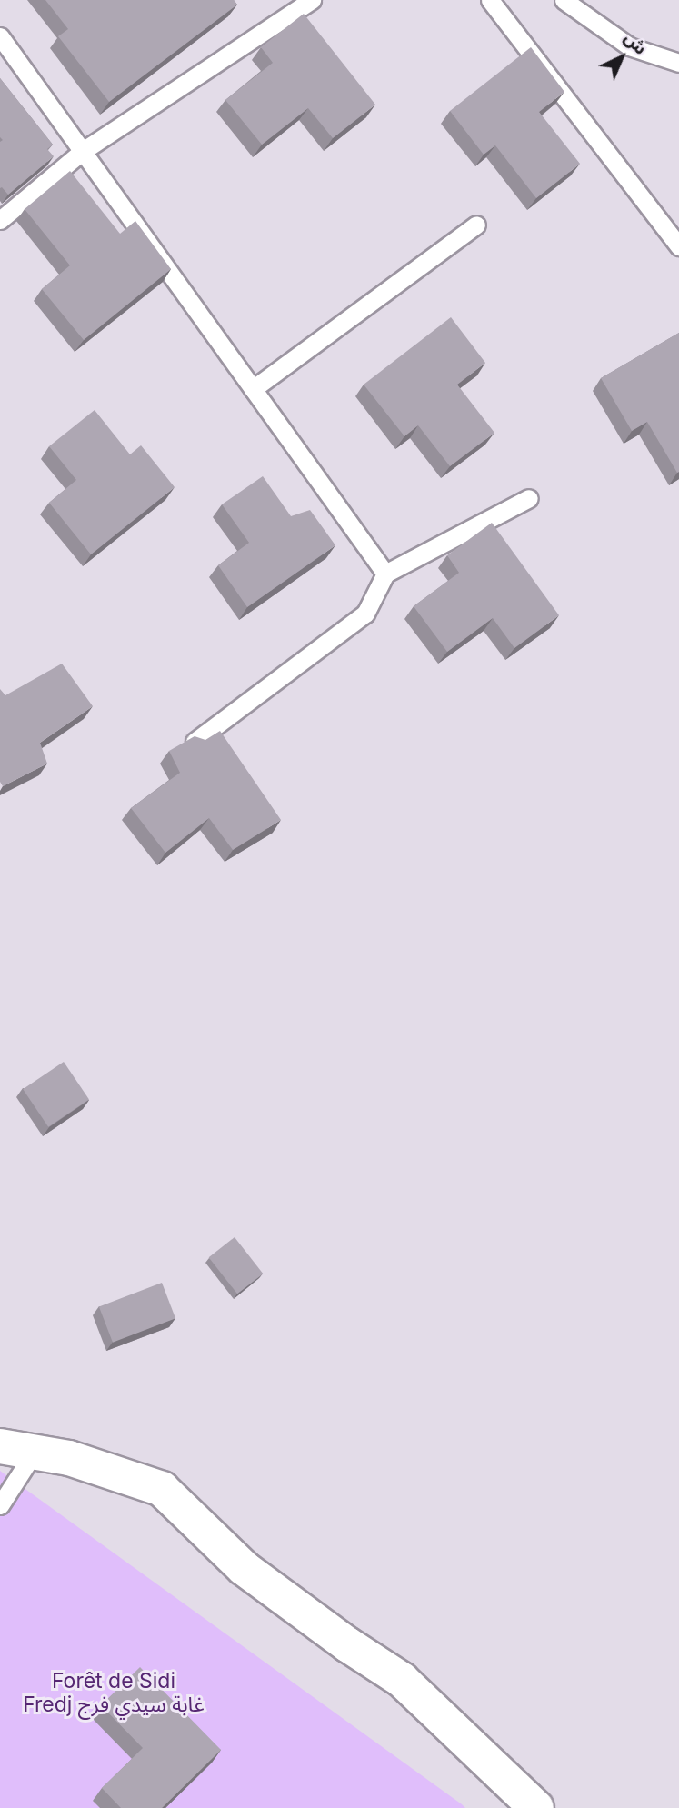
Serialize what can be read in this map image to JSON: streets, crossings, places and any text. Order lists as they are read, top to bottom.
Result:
{
  "parks": ["Forêt de Sidi Fredj غابة سيدي فرج"],
  "north": "top right"
}
